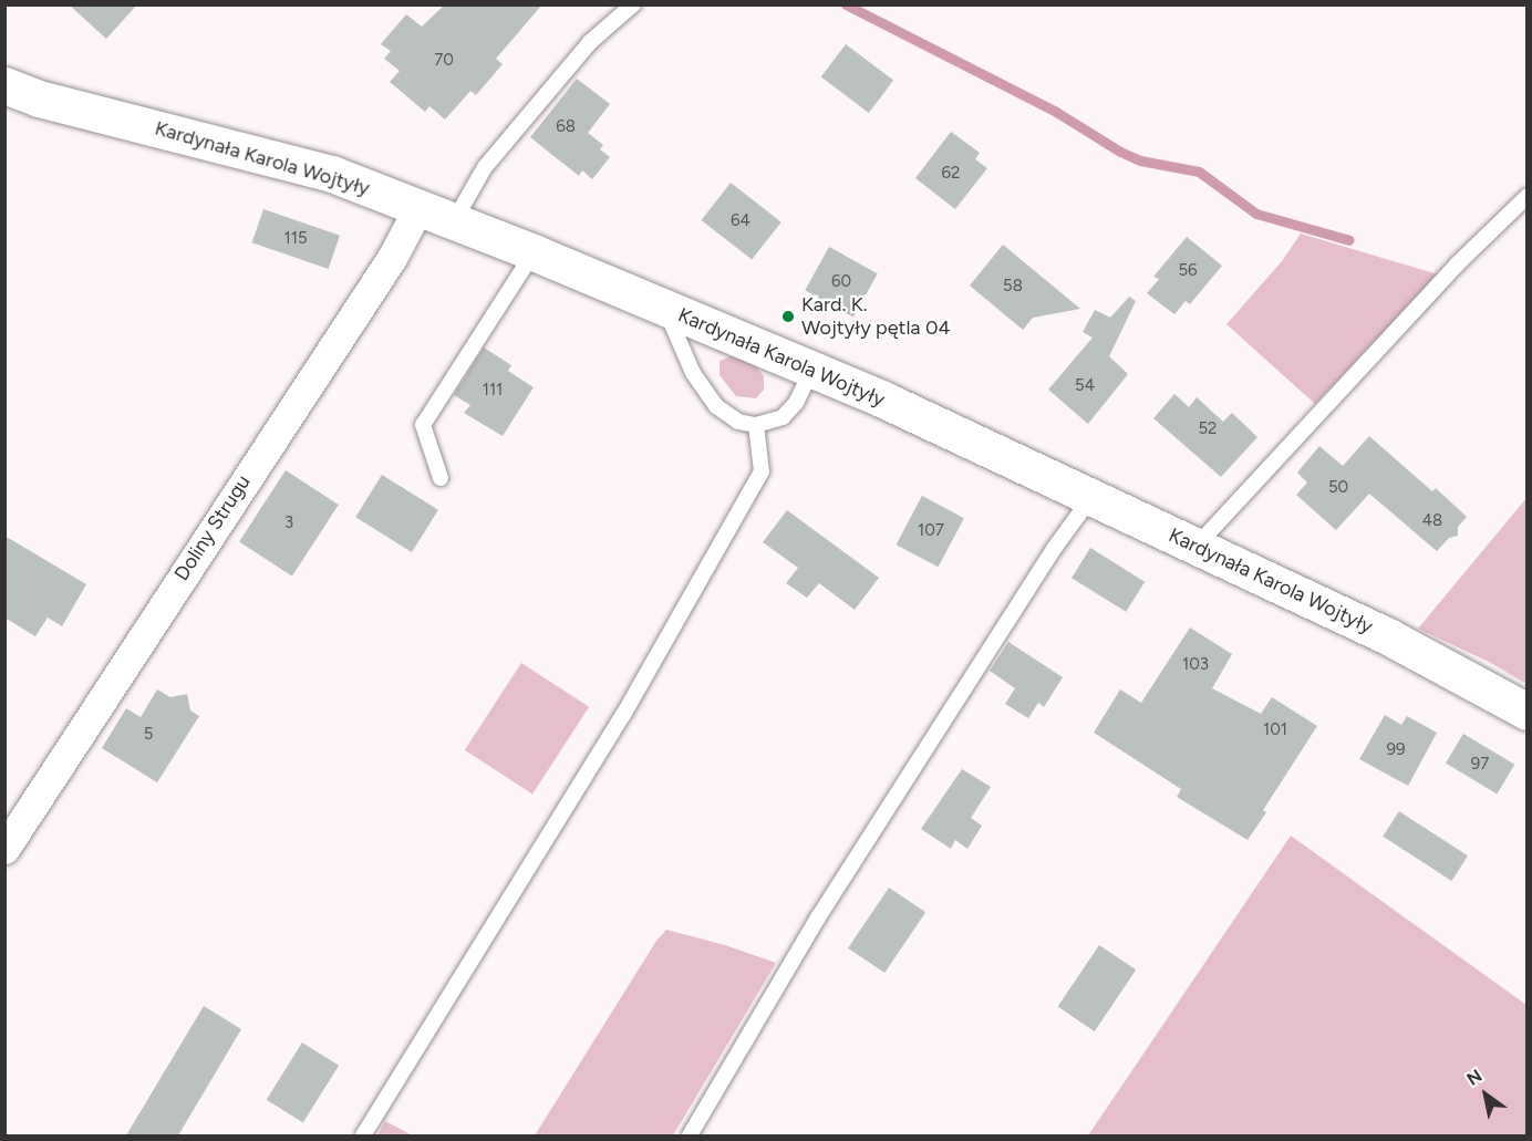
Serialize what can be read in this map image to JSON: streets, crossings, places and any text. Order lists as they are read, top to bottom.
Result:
{
  "streets": {
    "street": ["Kardynała Karola Wojtyły", "Doliny Strugu"]
  },
  "crossings": [
    ["Kardynała Karola Wojtyły", "Doliny Strugu"]
  ],
  "places": ["Kard. K. Wojtyły pętla 04"],
  "house_numbers": [
    "70",
    "68",
    "62",
    "64",
    "115",
    "56",
    "60",
    "58",
    "54",
    "111",
    "52",
    "50",
    "48",
    "3",
    "107",
    "103",
    "101",
    "5",
    "99",
    "97"
  ],
  "north": "top left"
}
